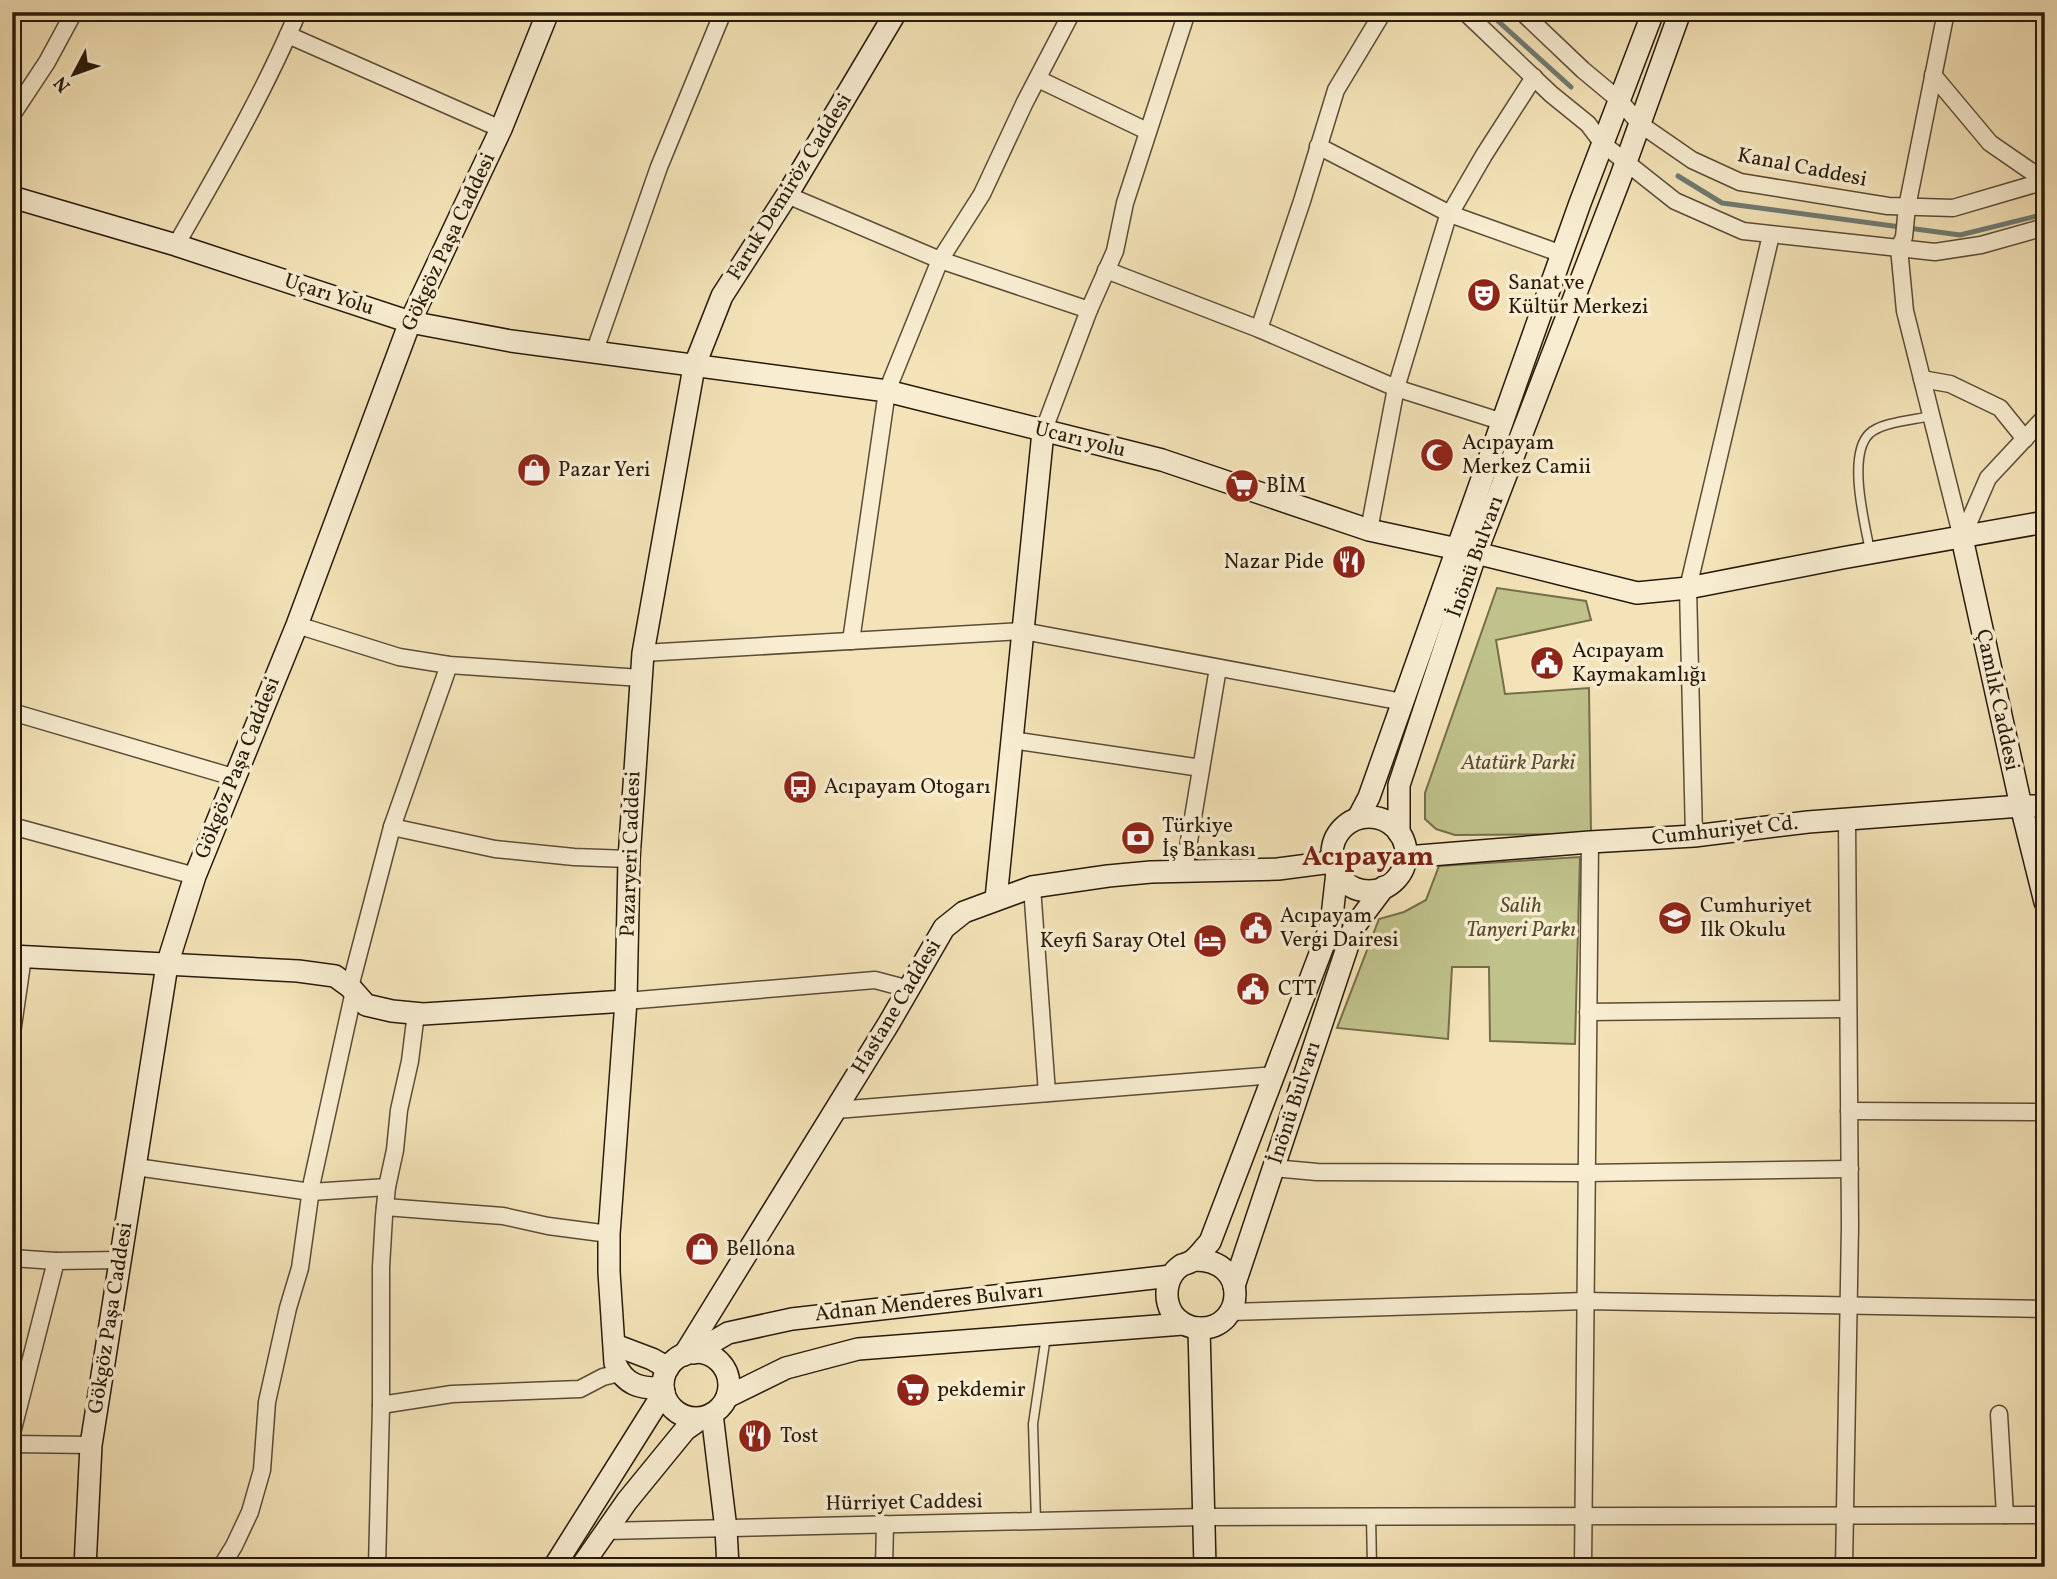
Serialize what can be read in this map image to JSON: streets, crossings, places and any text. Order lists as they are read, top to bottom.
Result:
{
  "streets": {
    "street": [
      "Kanal Caddesi",
      "Faruk Demiröz Caddesi",
      "Gökgöz Paşa Caddesi",
      "Uçarı Yolu",
      "Ucarı yolu",
      "İnönü Bulvarı",
      "Çamlık Caddesi",
      "Cumhuriyet Cd.",
      "Pazaryeri Caddesi",
      "Hastane Caddesi",
      "Adnan Menderes Bulvarı",
      "Hürriyet Caddesi"
    ]
  },
  "crossings": [
    ["Kanal Caddesi", "İnönü Bulvarı"],
    ["Faruk Demiröz Caddesi", "Uçarı Yolu"],
    ["Faruk Demiröz Caddesi", "Ucarı yolu"],
    ["Faruk Demiröz Caddesi", "Pazaryeri Caddesi"],
    ["Gökgöz Paşa Caddesi", "Uçarı Yolu"],
    ["Uçarı Yolu", "Ucarı yolu"],
    ["Uçarı Yolu", "Pazaryeri Caddesi"],
    ["Ucarı yolu", "İnönü Bulvarı"],
    ["Ucarı yolu", "Çamlık Caddesi"],
    ["Ucarı yolu", "Pazaryeri Caddesi"],
    ["İnönü Bulvarı", "Cumhuriyet Cd."],
    ["İnönü Bulvarı", "Hastane Caddesi"],
    ["İnönü Bulvarı", "Adnan Menderes Bulvarı"],
    ["Çamlık Caddesi", "Cumhuriyet Cd."],
    ["Cumhuriyet Cd.", "Hastane Caddesi"],
    ["Hastane Caddesi", "Adnan Menderes Bulvarı"]
  ],
  "districts": ["Acıpayam"],
  "parks": ["Atatürk Parki", "Salih Tanyeri Parkı"],
  "places": {
    "theatre": ["Sanat ve Kültür Merkezi"],
    "mosque": ["Acıpayam Merkez Camii"],
    "shop": ["Pazar Yeri", "Bellona"],
    "supermarket": ["BİM", "pekdemir"],
    "restaurant": ["Nazar Pide", "Tost"],
    "public building": ["Acıpayam Kaymakamlığı", "Acıpayam Vergi Dairesi", "CTT"],
    "bus stop": ["Acıpayam Otogarı"],
    "bank": ["Türkiye İş Bankası"],
    "school or university": ["Cumhuriyet Ilk Okulu"],
    "hotel": ["Keyfi Saray Otel"]
  },
  "north": "bottom left"
}
